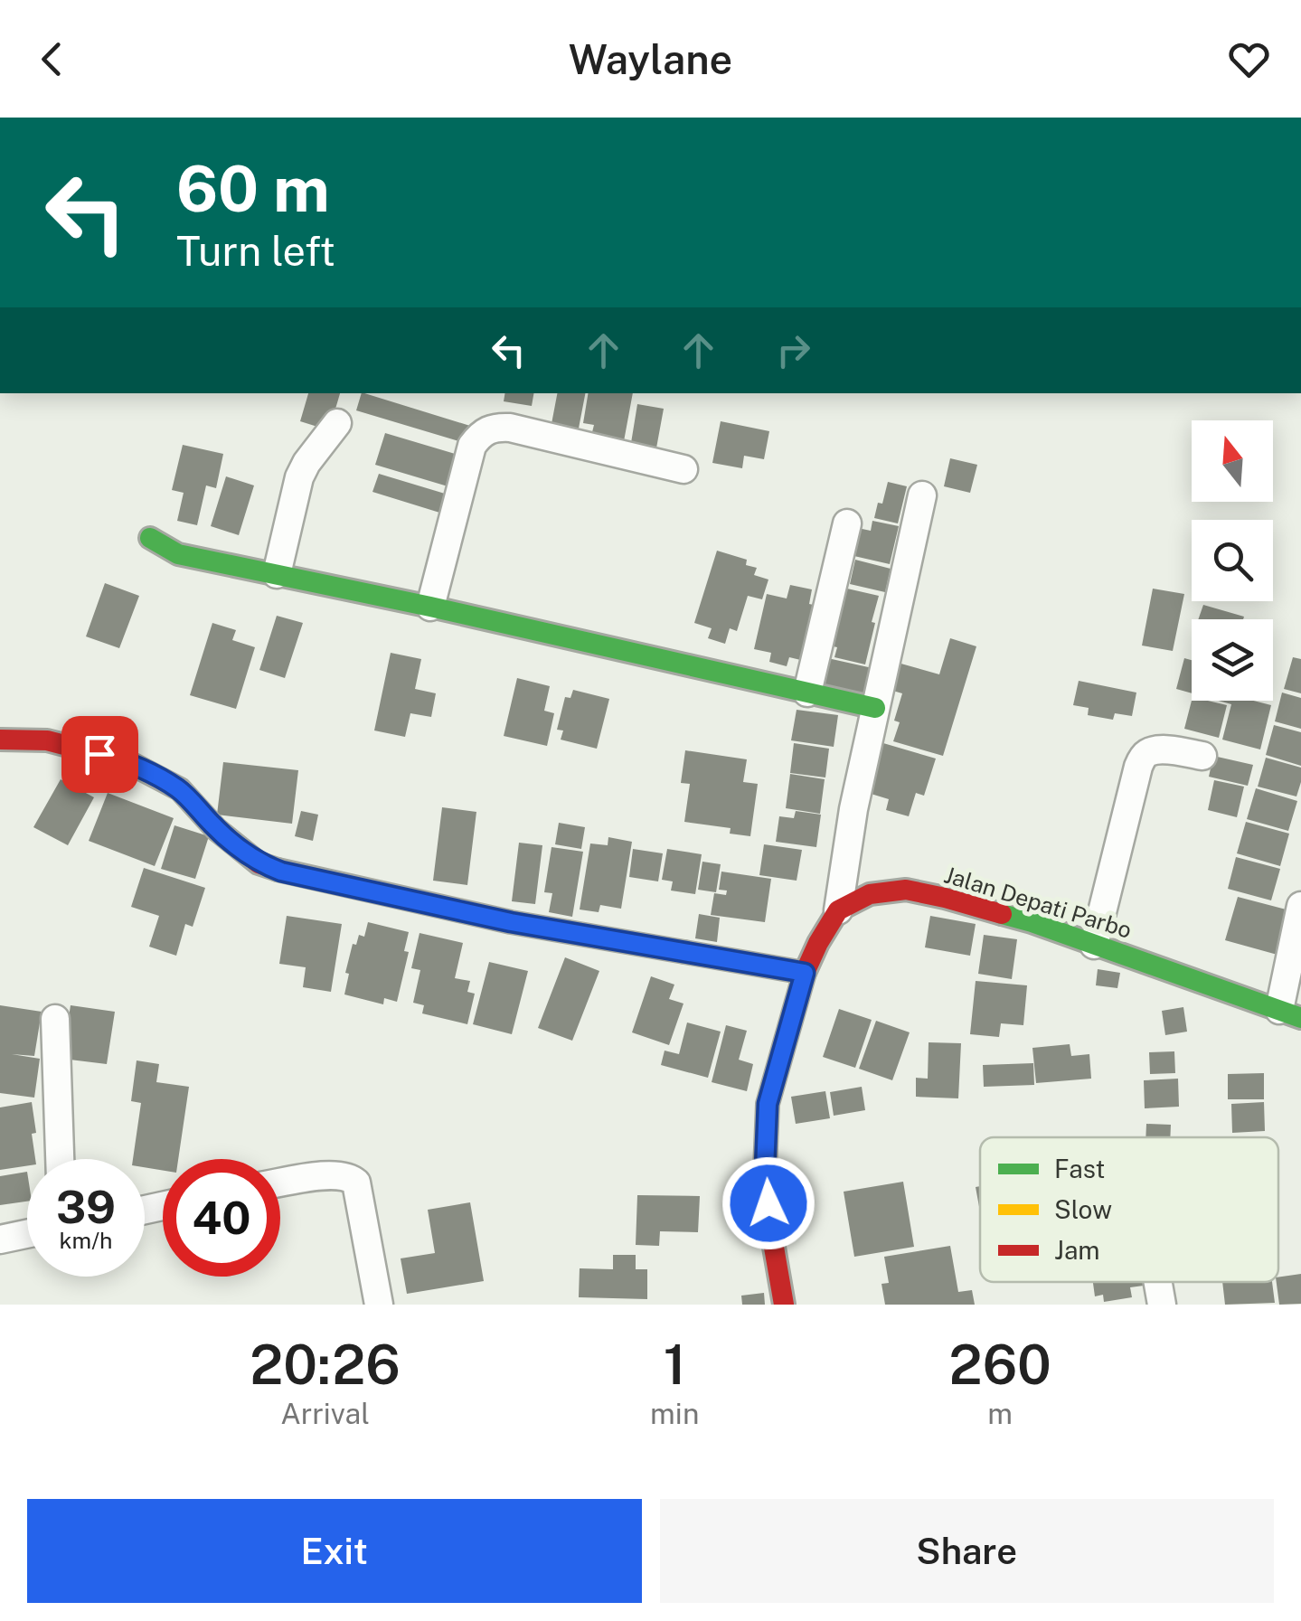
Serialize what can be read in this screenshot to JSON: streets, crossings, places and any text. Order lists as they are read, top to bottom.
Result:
{
  "streets": {
    "street": ["Jalan Depati Parbo"]
  },
  "legend": ["Fast", "Slow", "Jam"],
  "north": "top",
  "page": {
    "header": "Waylane",
    "turn": ["60 m", "Turn left"],
    "speed": "39 km/h",
    "limit": "40",
    "eta": [
      "20:26",
      "Arrival",
      "1",
      "min",
      "260",
      "m"
    ],
    "buttons": ["Exit", "Share"]
  }
}
